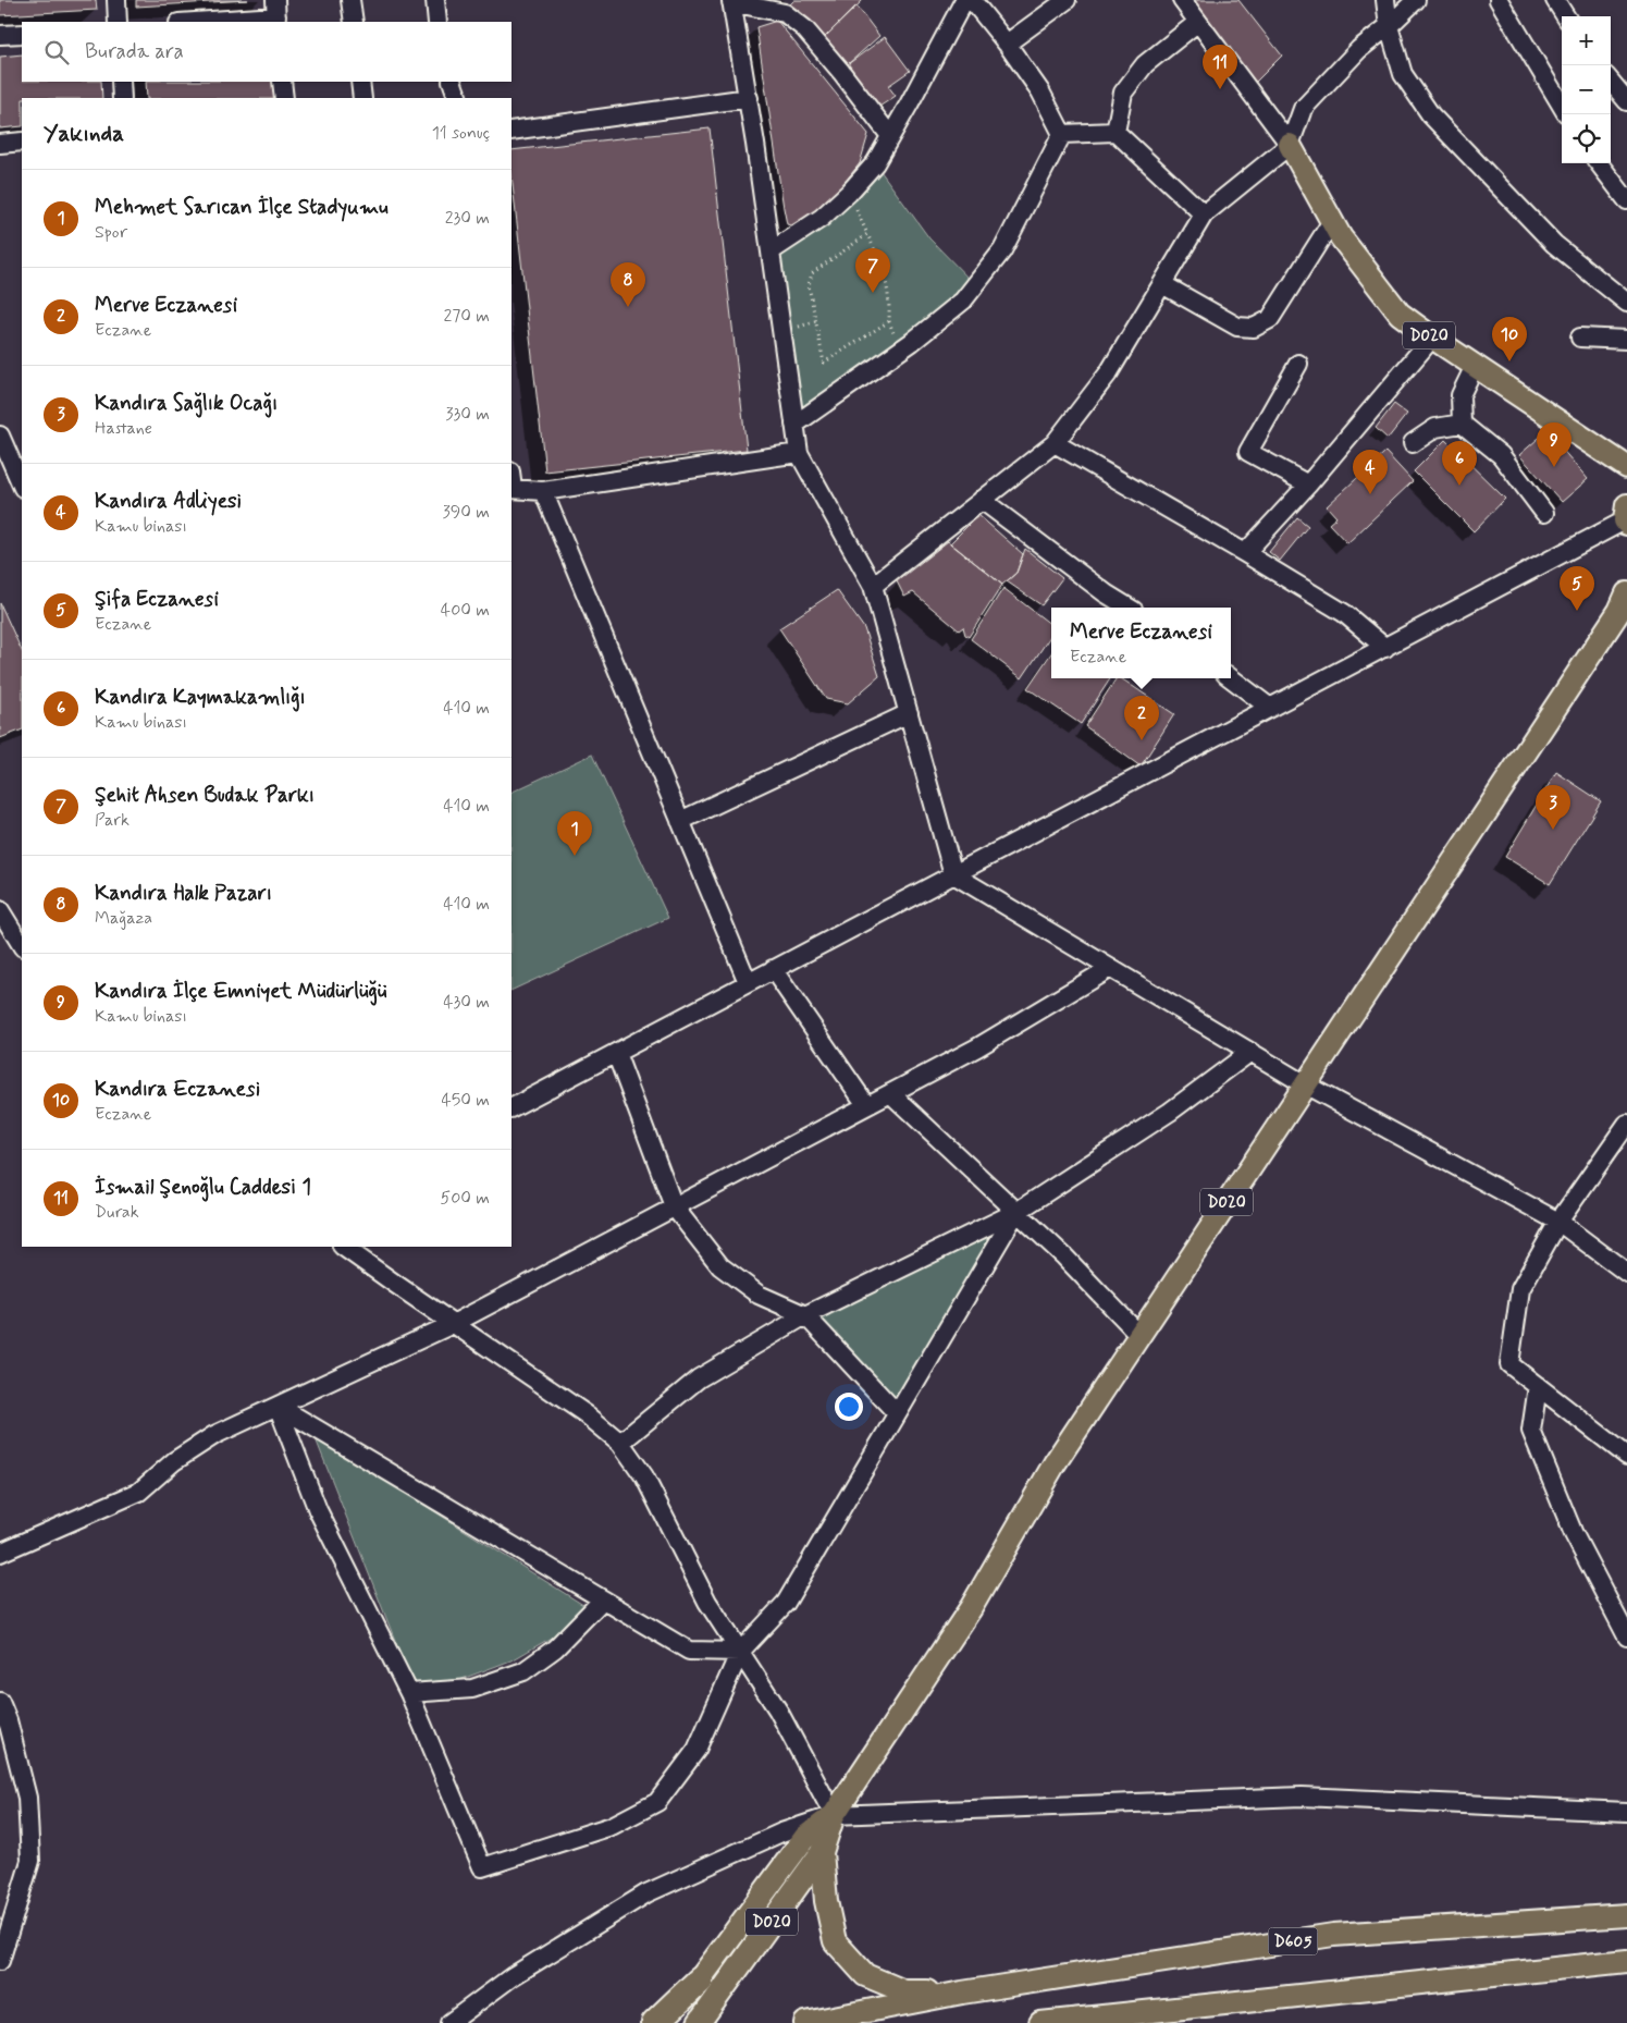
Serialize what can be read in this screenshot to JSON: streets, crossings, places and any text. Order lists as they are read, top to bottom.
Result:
{
  "streets": {
    "main road": ["D020", "D605"]
  },
  "page": {
    "map_buttons": ["+", "−"],
    "search": "Burada ara",
    "pins": [
      "11",
      "7",
      "8",
      "10",
      "9",
      "6",
      "4",
      "5",
      "2",
      "3",
      "1"
    ],
    "heading": ["Yakında", "11 sonuç"],
    "list": [
      {
        "mark": "1",
        "name": "Mehmet Sarıcan İlçe Stadyumu",
        "note": "Spor",
        "value": "230 m"
      },
      {
        "mark": "2",
        "name": "Merve Eczanesi",
        "note": "Eczane",
        "value": "270 m"
      },
      {
        "mark": "3",
        "name": "Kandıra Sağlık Ocağı",
        "note": "Hastane",
        "value": "330 m"
      },
      {
        "mark": "4",
        "name": "Kandıra Adliyesi",
        "note": "Kamu binası",
        "value": "390 m"
      },
      {
        "mark": "5",
        "name": "Şifa Eczanesi",
        "note": "Eczane",
        "value": "400 m"
      },
      {
        "mark": "6",
        "name": "Kandıra Kaymakamlığı",
        "note": "Kamu binası",
        "value": "410 m"
      },
      {
        "mark": "7",
        "name": "Şehit Ahsen Budak Parkı",
        "note": "Park",
        "value": "410 m"
      },
      {
        "mark": "8",
        "name": "Kandıra Halk Pazarı",
        "note": "Mağaza",
        "value": "410 m"
      },
      {
        "mark": "9",
        "name": "Kandıra İlçe Emniyet Müdürlüğü",
        "note": "Kamu binası",
        "value": "430 m"
      },
      {
        "mark": "10",
        "name": "Kandıra Eczanesi",
        "note": "Eczane",
        "value": "450 m"
      },
      {
        "mark": "11",
        "name": "İsmail Şenoğlu Caddesi 1",
        "note": "Durak",
        "value": "500 m"
      }
    ],
    "popup": ["Merve Eczanesi", "Eczane"]
  }
}
